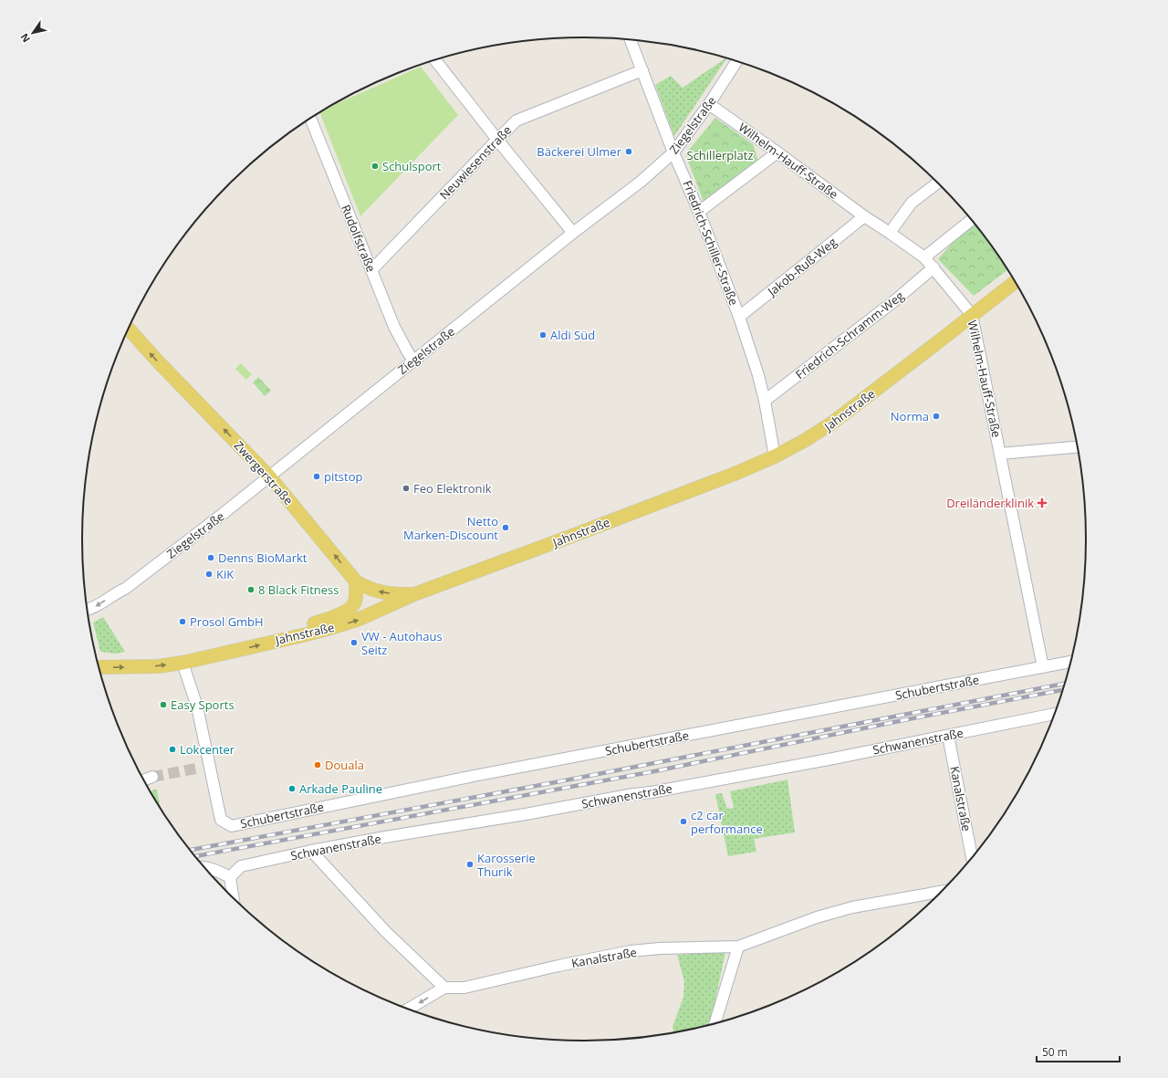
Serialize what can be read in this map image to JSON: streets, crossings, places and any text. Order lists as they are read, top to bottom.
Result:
{
  "streets": {
    "main road": ["Jahnstraße", "Zwergerstraße"],
    "street": [
      "Ziegelstraße",
      "Wilhelm-Hauff-Straße",
      "Neuwiesenstraße",
      "Rudolfstraße",
      "Friedrich-Schiller-Straße",
      "Jakob-Ruß-Weg",
      "Friedrich-Schramm-Weg",
      "Schubertstraße",
      "Schwanenstraße",
      "Kanalstraße"
    ]
  },
  "crossings": [
    ["Ziegelstraße", "Wilhelm-Hauff-Straße"],
    ["Ziegelstraße", "Rudolfstraße"],
    ["Ziegelstraße", "Friedrich-Schiller-Straße"],
    ["Ziegelstraße", "Zwergerstraße"],
    ["Wilhelm-Hauff-Straße", "Jakob-Ruß-Weg"],
    ["Wilhelm-Hauff-Straße", "Friedrich-Schramm-Weg"],
    ["Wilhelm-Hauff-Straße", "Jahnstraße"],
    ["Wilhelm-Hauff-Straße", "Schubertstraße"],
    ["Neuwiesenstraße", "Rudolfstraße"],
    ["Neuwiesenstraße", "Friedrich-Schiller-Straße"],
    ["Friedrich-Schiller-Straße", "Jakob-Ruß-Weg"],
    ["Friedrich-Schiller-Straße", "Friedrich-Schramm-Weg"],
    ["Friedrich-Schiller-Straße", "Jahnstraße"],
    ["Jahnstraße", "Zwergerstraße"],
    ["Jahnstraße", "Schubertstraße"],
    ["Schwanenstraße", "Kanalstraße"]
  ],
  "one_way": ["Zwergerstraße"],
  "parks": ["Schillerplatz"],
  "places": {
    "other": [
      "Bäckerei Ulmer",
      "Schulsport",
      "Aldi Süd",
      "Norma",
      "pitstop",
      "Feo Elektronik",
      "Netto Marken-Discount",
      "Denns BioMarkt",
      "KiK",
      "8 Black Fitness",
      "Prosol GmbH",
      "VW - Autohaus Seitz",
      "Easy Sports",
      "Lokcenter",
      "Douala",
      "Arkade Pauline",
      "c2 car performance",
      "Karosserie Thurik"
    ],
    "health": ["Dreiländerklinik"]
  },
  "scale_bar": "50 m",
  "north": "bottom left"
}
